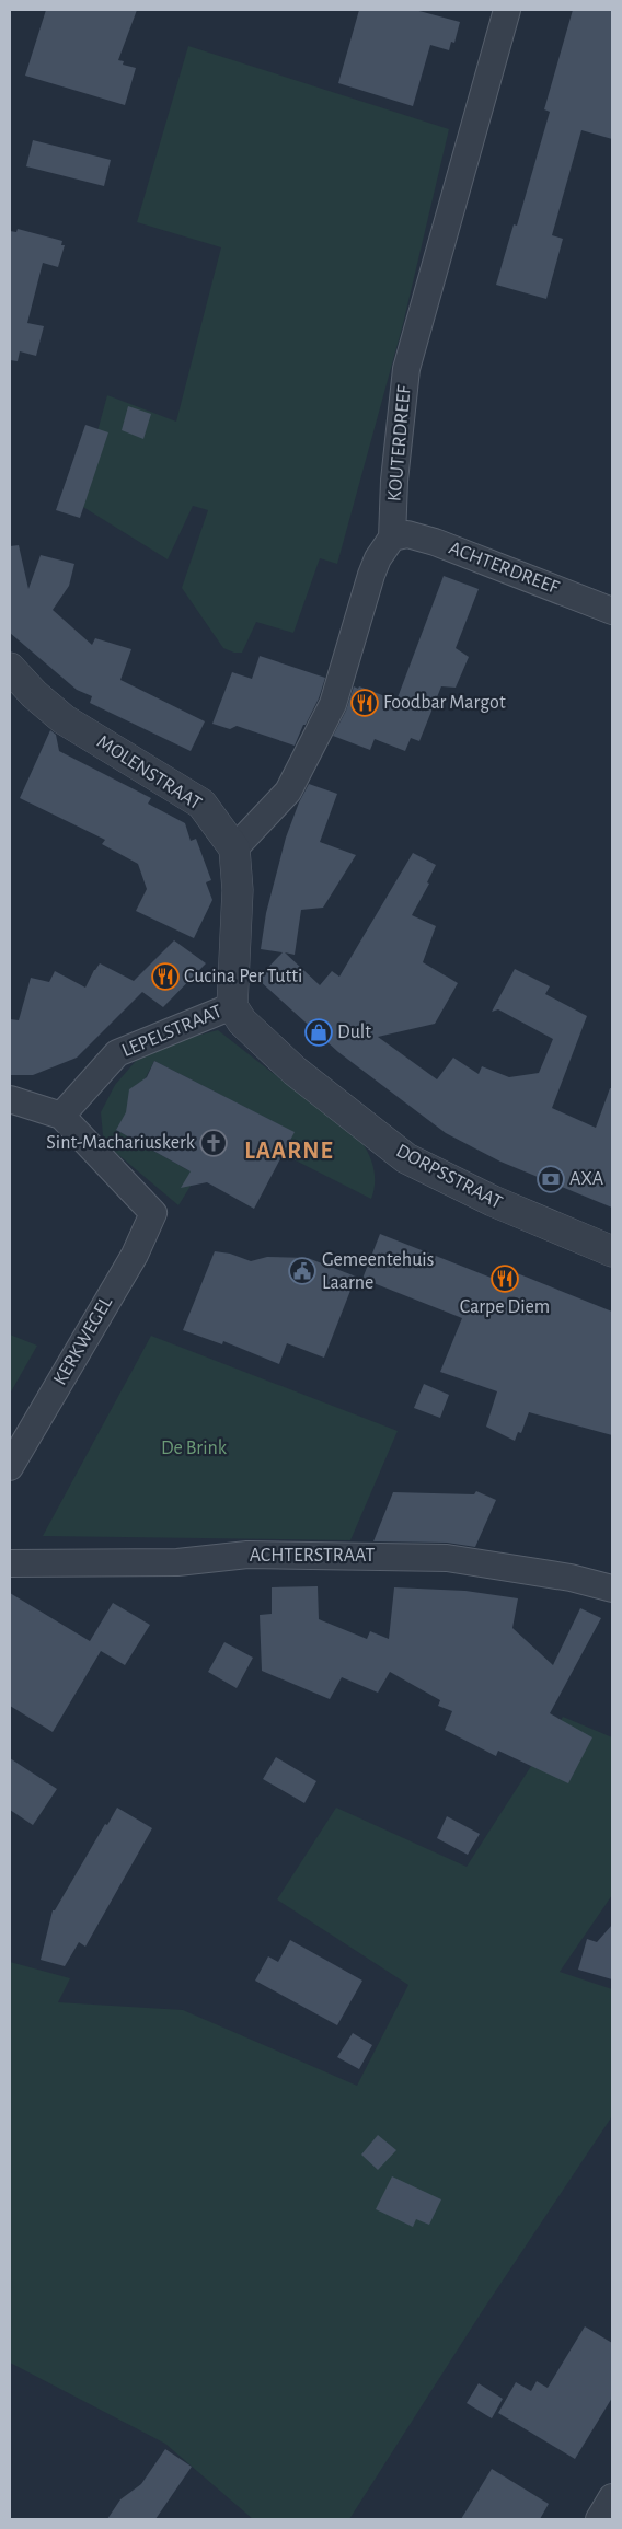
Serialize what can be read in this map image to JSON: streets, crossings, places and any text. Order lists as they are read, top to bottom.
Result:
{
  "streets": {
    "street": [
      "KOUTERDREEF",
      "ACHTERDREEF",
      "MOLENSTRAAT",
      "LEPELSTRAAT",
      "DORPSSTRAAT",
      "KERKWEGEL",
      "ACHTERSTRAAT"
    ]
  },
  "crossings": [
    ["KOUTERDREEF", "ACHTERDREEF"],
    ["KOUTERDREEF", "MOLENSTRAAT"],
    ["LEPELSTRAAT", "DORPSSTRAAT"],
    ["LEPELSTRAAT", "KERKWEGEL"]
  ],
  "districts": ["LAARNE"],
  "parks": ["De Brink"],
  "places": {
    "restaurant": ["Foodbar Margot", "Cucina Per Tutti", "Carpe Diem"],
    "shop": ["Dult"],
    "church": ["Sint-Machariuskerk"],
    "bank": ["AXA"],
    "public building": ["Gemeentehuis Laarne"]
  }
}
